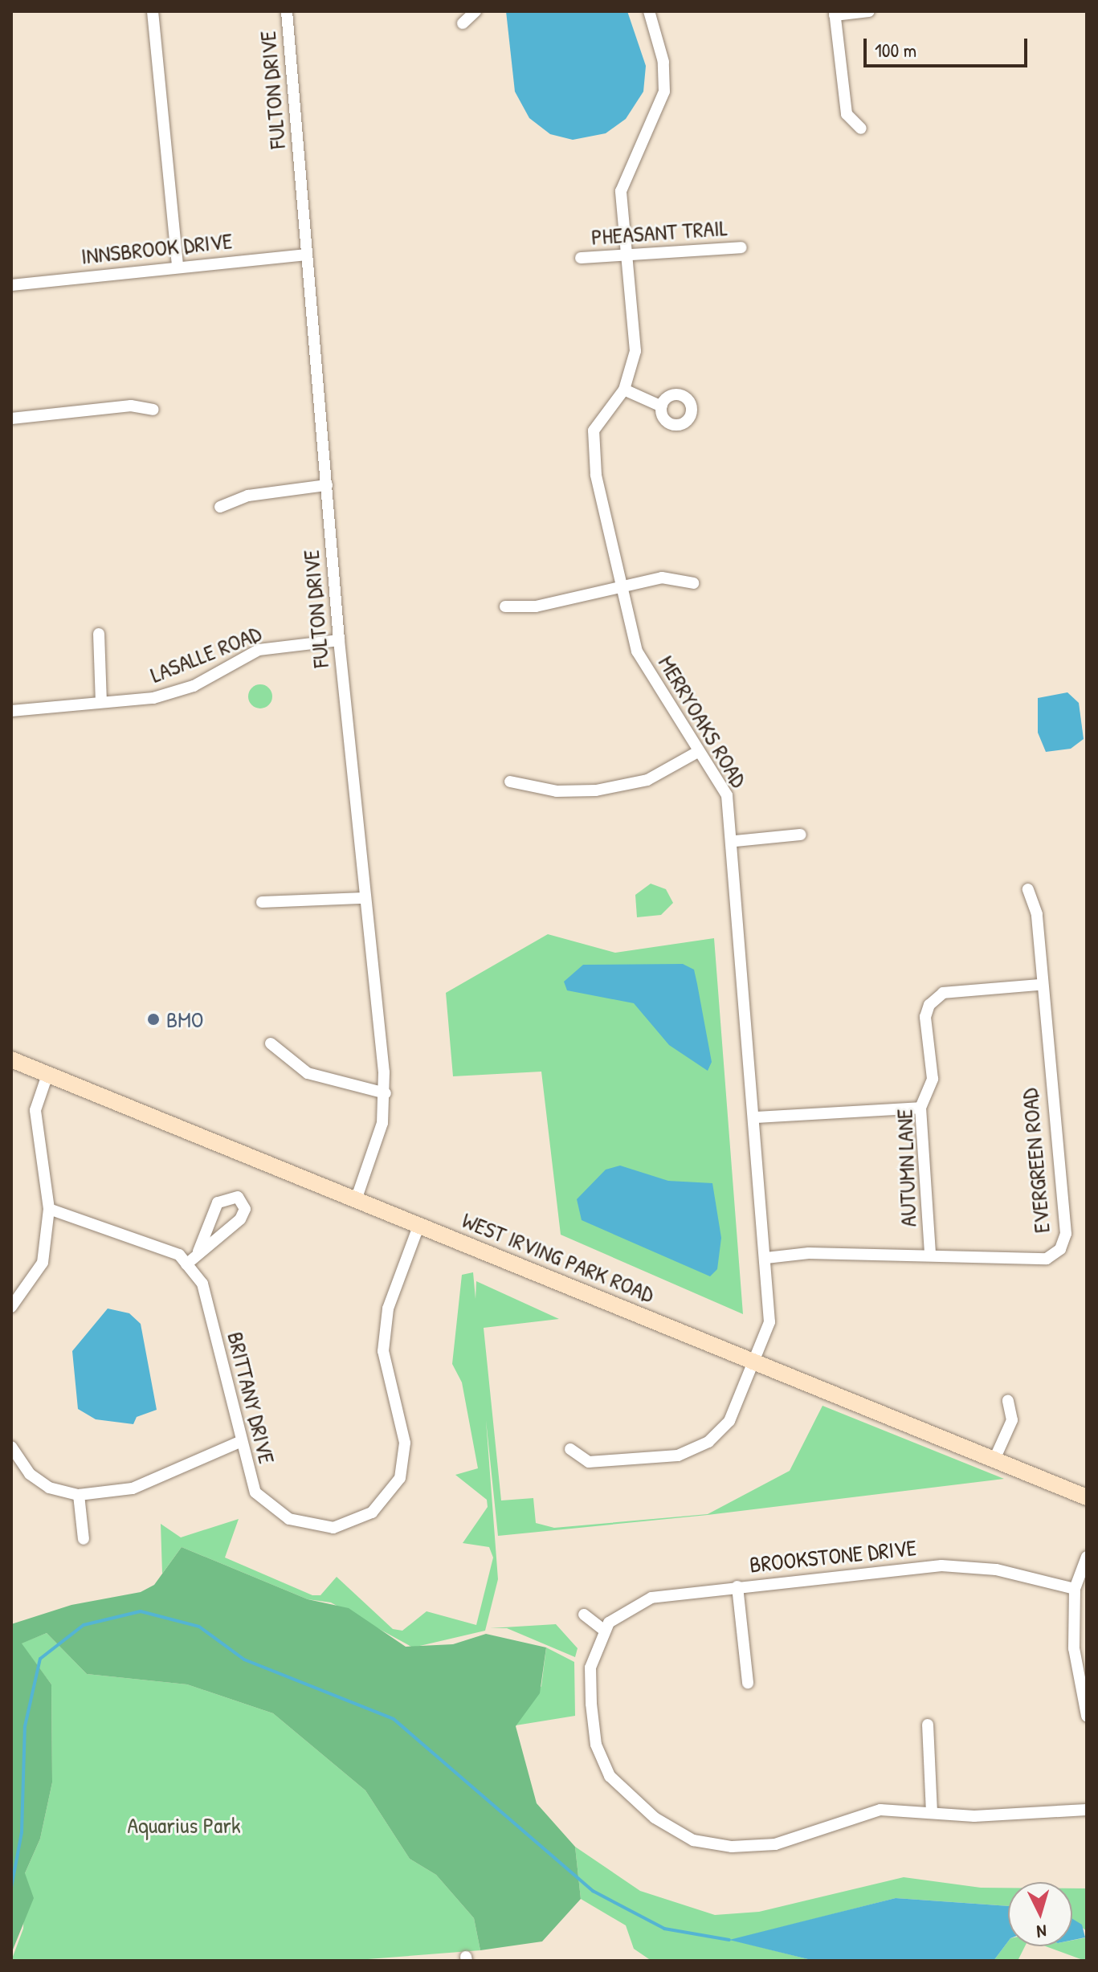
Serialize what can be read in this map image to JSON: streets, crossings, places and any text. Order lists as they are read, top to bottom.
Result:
{
  "streets": {
    "main road": ["WEST IRVING PARK ROAD"],
    "street": [
      "FULTON DRIVE",
      "PHEASANT TRAIL",
      "INNSBROOK DRIVE",
      "LASALLE ROAD",
      "MERRYOAKS ROAD",
      "EVERGREEN ROAD",
      "AUTUMN LANE",
      "BRITTANY DRIVE",
      "BROOKSTONE DRIVE"
    ]
  },
  "crossings": [
    ["FULTON DRIVE", "INNSBROOK DRIVE"],
    ["FULTON DRIVE", "LASALLE ROAD"],
    ["FULTON DRIVE", "WEST IRVING PARK ROAD"],
    ["PHEASANT TRAIL", "MERRYOAKS ROAD"],
    ["MERRYOAKS ROAD", "EVERGREEN ROAD"],
    ["MERRYOAKS ROAD", "WEST IRVING PARK ROAD"],
    ["EVERGREEN ROAD", "AUTUMN LANE"],
    ["WEST IRVING PARK ROAD", "BRITTANY DRIVE"]
  ],
  "parks": ["Aquarius Park"],
  "places": ["BMO"],
  "scale_bar": "100 m",
  "north": "bottom"
}
